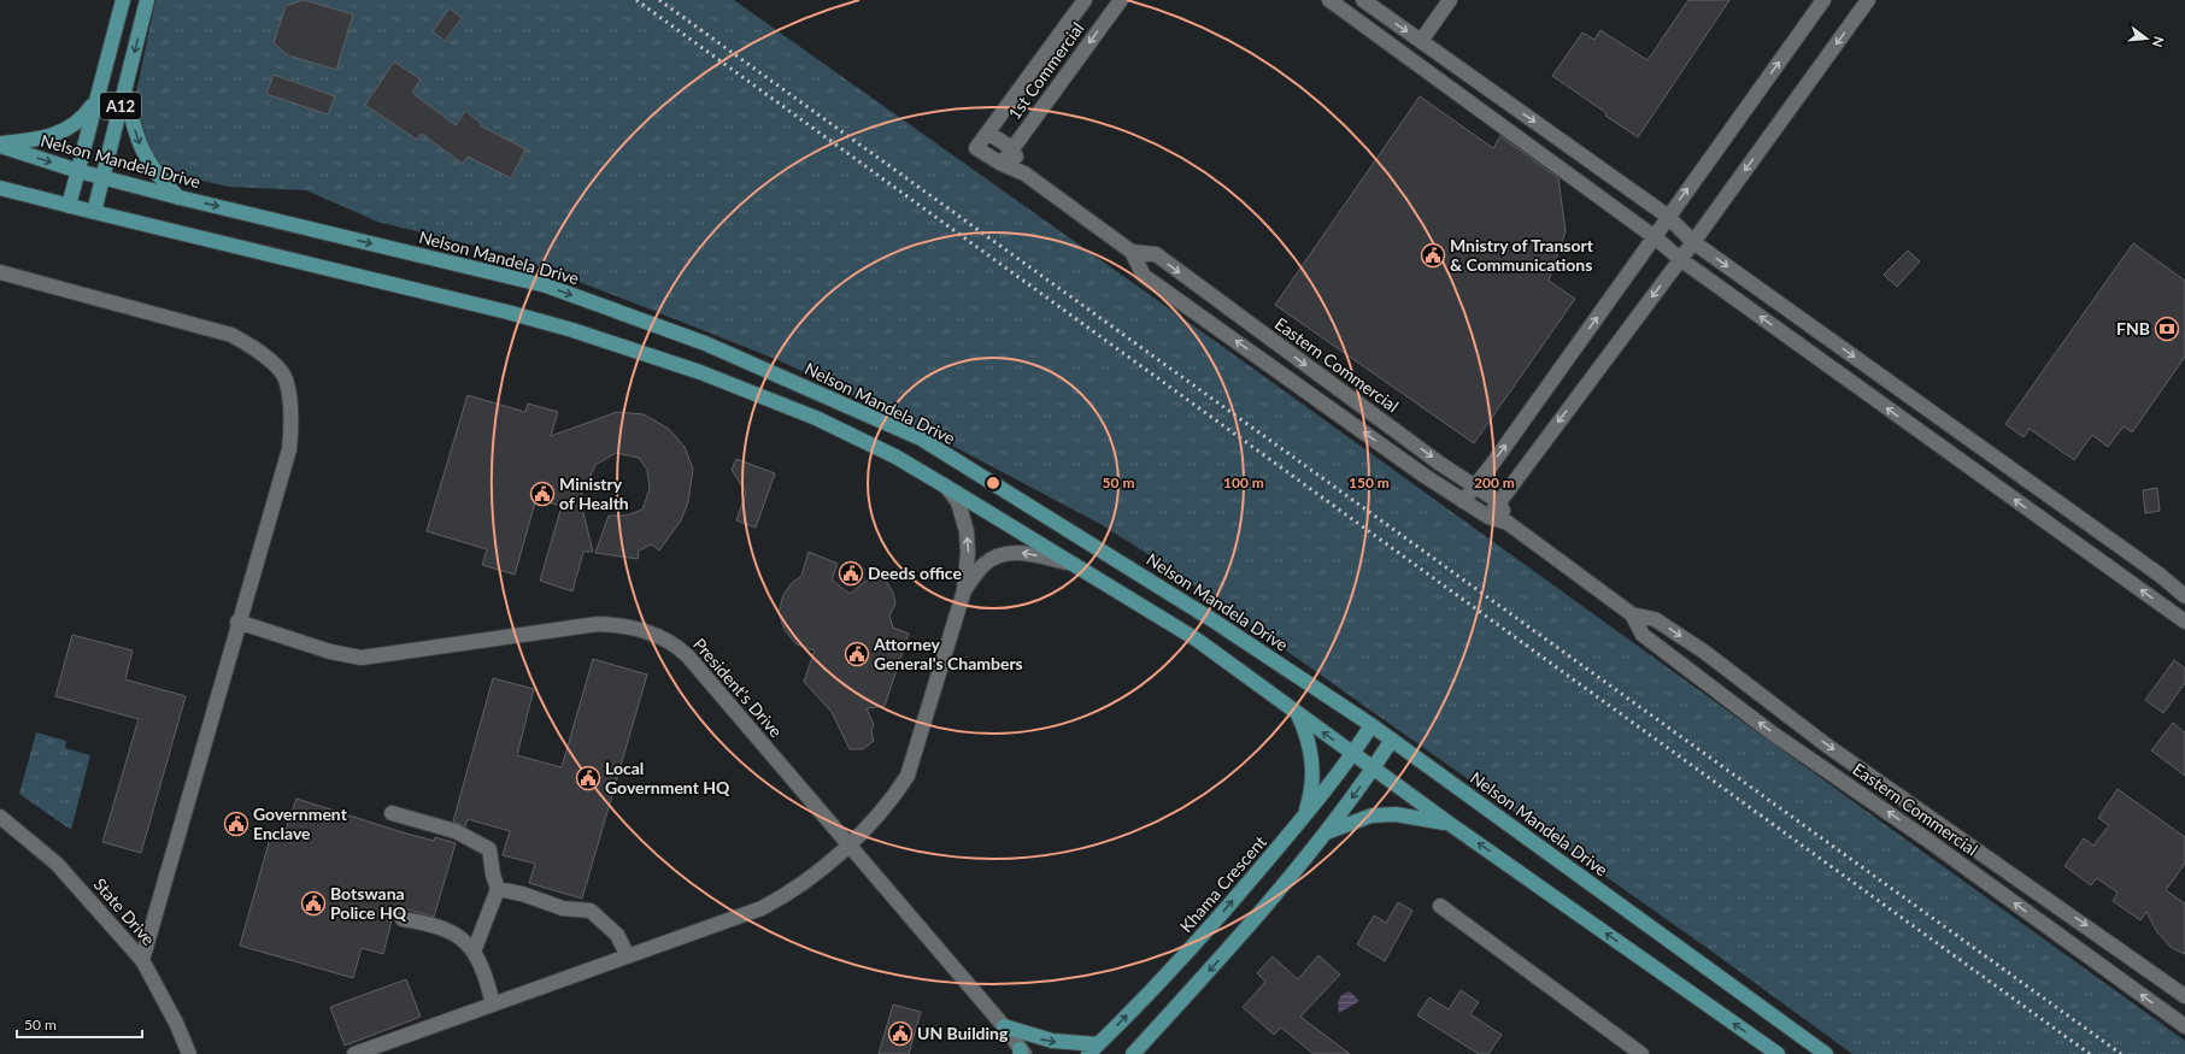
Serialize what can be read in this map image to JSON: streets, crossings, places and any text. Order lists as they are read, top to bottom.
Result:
{
  "streets": {
    "main road": ["A12", "Nelson Mandela Drive", "Khama Crescent"],
    "street": [
      "1st Commercial",
      "Eastern Commercial",
      "President's Drive",
      "State Drive"
    ]
  },
  "crossings": [
    ["1st Commercial", "Eastern Commercial"],
    ["A12", "Nelson Mandela Drive"],
    ["Nelson Mandela Drive", "Khama Crescent"]
  ],
  "places": {
    "public building": [
      "Mnistry of Transort & Communications",
      "Ministry of Health",
      "Deeds office",
      "Attorney General's Chambers",
      "Local Government HQ",
      "Government Enclave",
      "Botswana Police HQ",
      "UN Building"
    ],
    "bank": ["FNB"]
  },
  "scale_bar": "50 m",
  "north": "right",
  "rings": [
    "50 m",
    "100 m",
    "150 m",
    "200 m"
  ]
}
